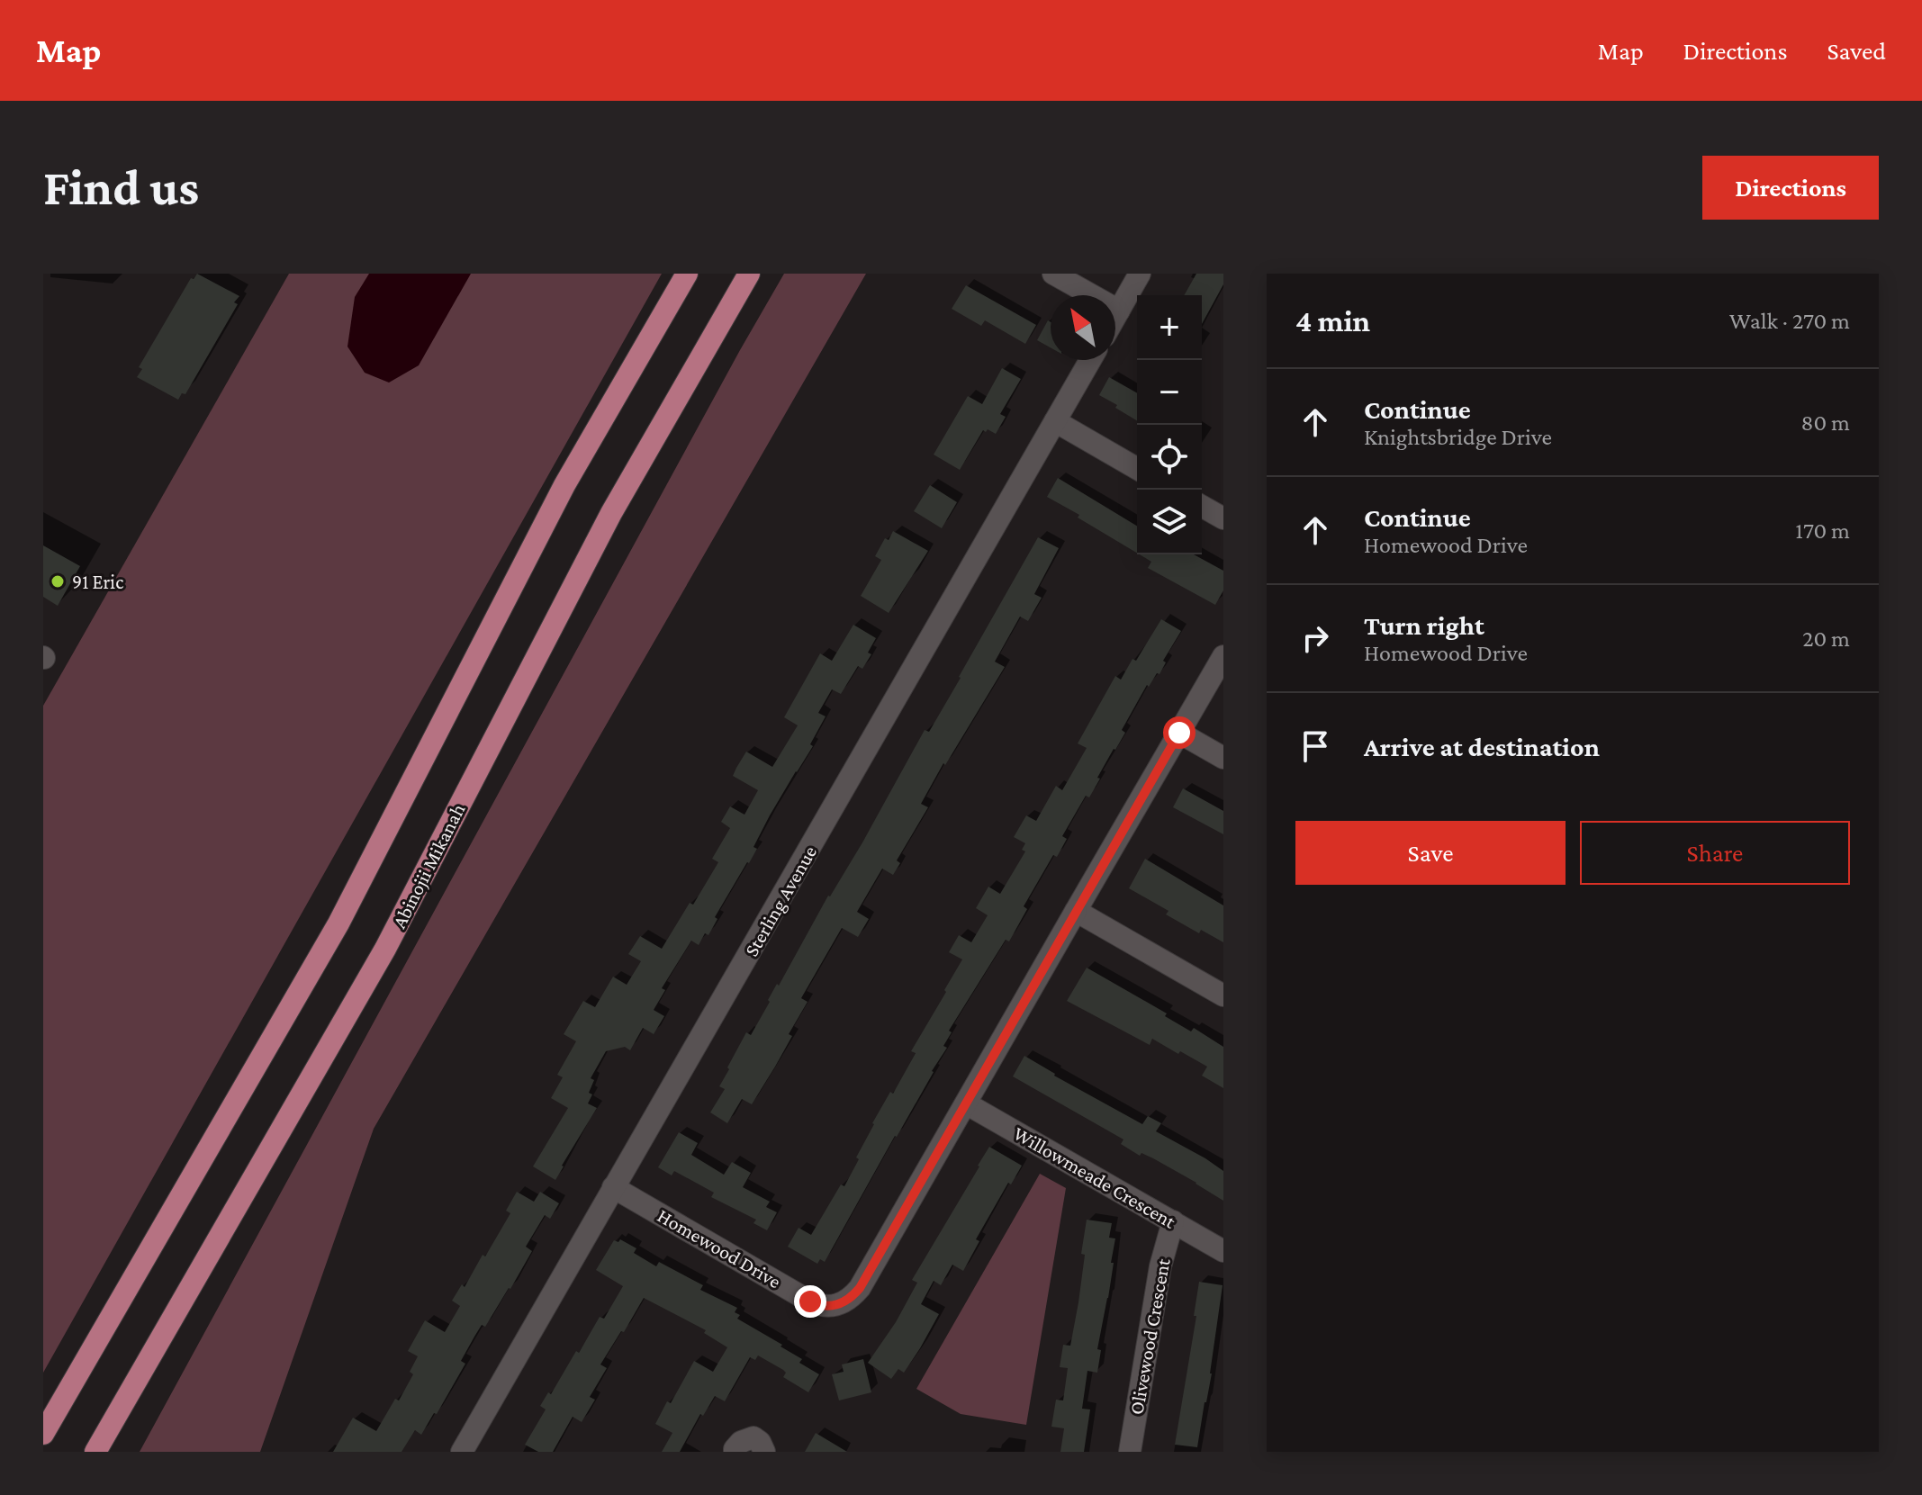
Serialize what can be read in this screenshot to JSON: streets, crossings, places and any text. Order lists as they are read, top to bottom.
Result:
{
  "streets": {
    "main road": ["Abinojii Mikanah"],
    "street": [
      "Sterling Avenue",
      "Willowmeade Crescent",
      "Homewood Drive",
      "Olivewood Crescent"
    ]
  },
  "crossings": [
    ["Sterling Avenue", "Homewood Drive"],
    ["Willowmeade Crescent", "Homewood Drive"],
    ["Willowmeade Crescent", "Olivewood Crescent"]
  ],
  "places": ["91 Eric"],
  "north": "top left",
  "page": {
    "header": "Map",
    "nav": ["Map", "Directions", "Saved"],
    "buttons": [
      "Directions",
      ["Save", "Share"]
    ],
    "title": "Find us",
    "heading": ["4 min", "Walk · 270 m"],
    "map_buttons": ["+", "−"],
    "list": [
      ["Continue", "Knightsbridge Drive", "80 m"],
      ["Continue", "Homewood Drive", "170 m"],
      ["Turn right", "Homewood Drive", "20 m"],
      "Arrive at destination"
    ]
  }
}
